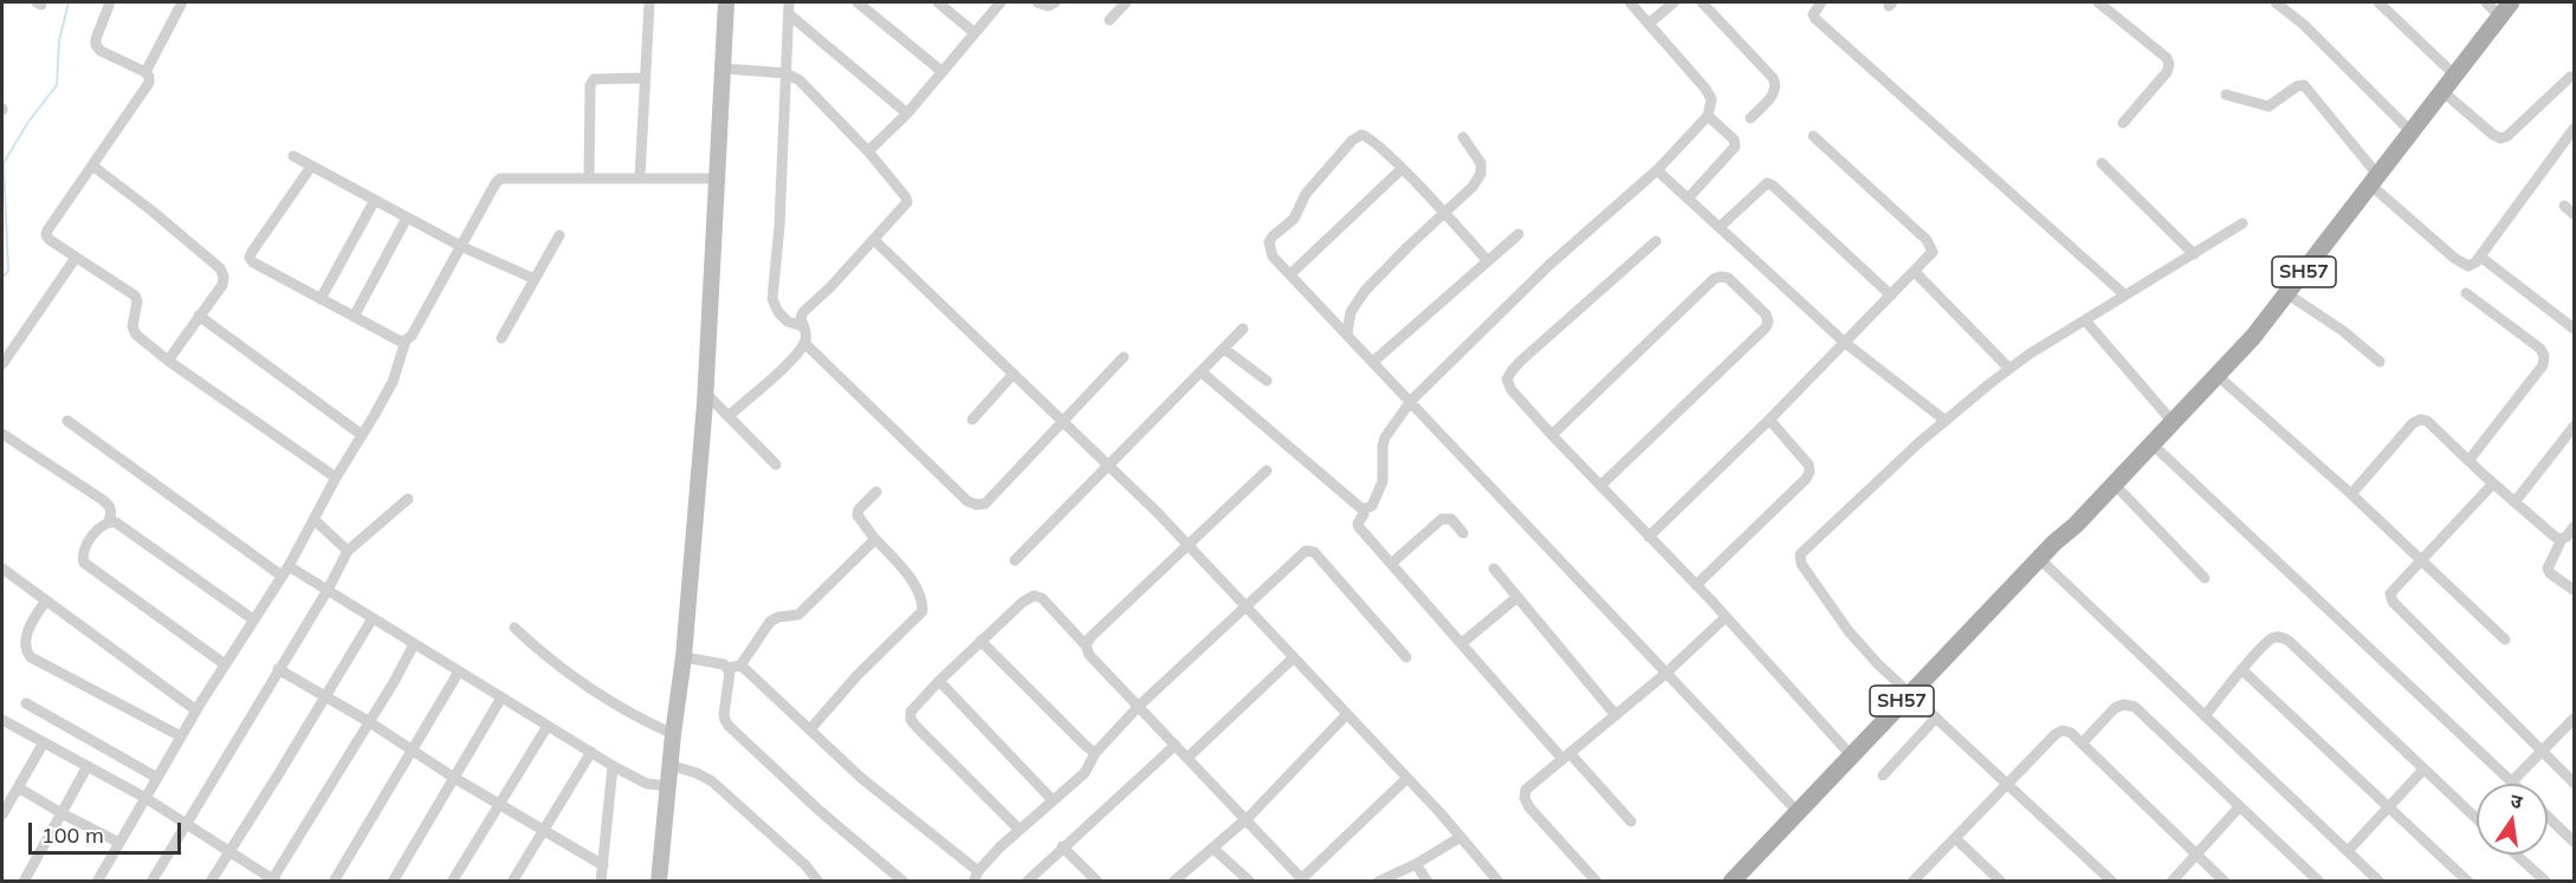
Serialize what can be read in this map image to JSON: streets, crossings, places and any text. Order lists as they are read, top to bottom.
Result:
{
  "streets": {
    "main road": ["SH57"]
  },
  "scale_bar": "100 m",
  "north": "top"
}
